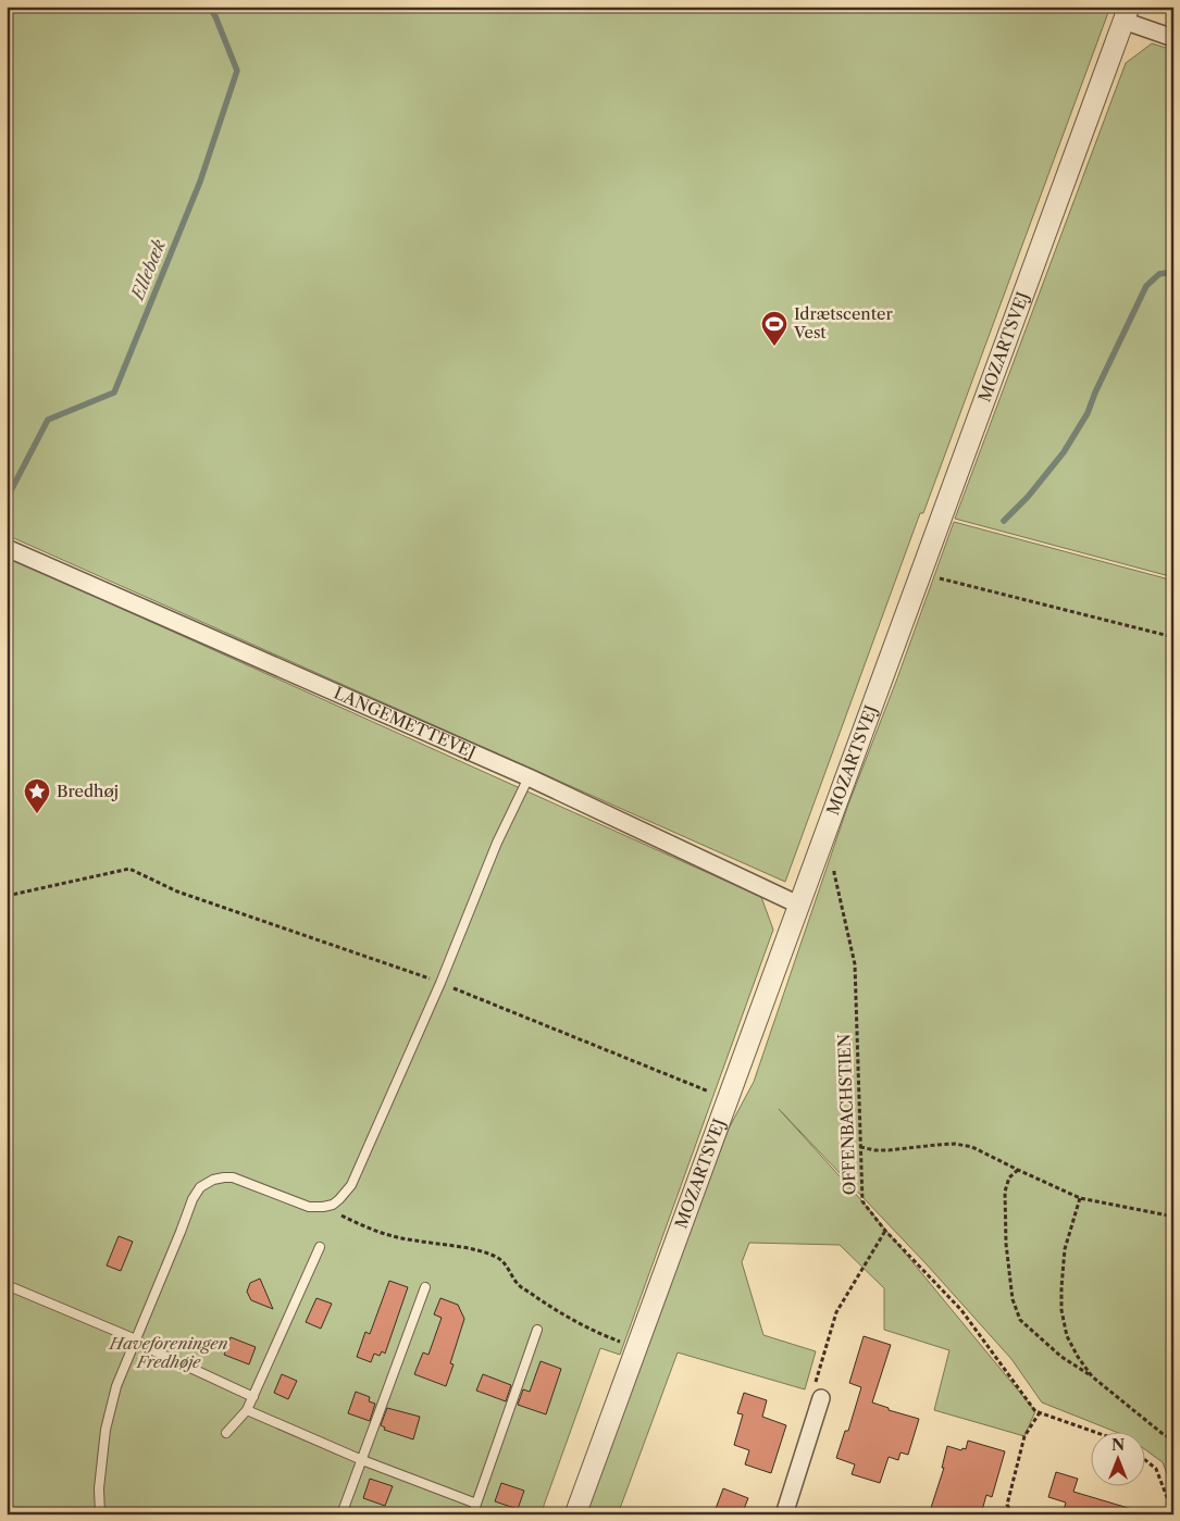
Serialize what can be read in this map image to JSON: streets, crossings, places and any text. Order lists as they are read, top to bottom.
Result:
{
  "streets": {
    "street": ["MOZARTSVEJ", "LANGEMETTEVEJ"],
    "path": ["OFFENBACHSTIEN"]
  },
  "crossings": [
    ["MOZARTSVEJ", "LANGEMETTEVEJ"]
  ],
  "water": ["Ellebæk"],
  "parks": ["Haveforeningen Fredhøje"],
  "places": {
    "sports": ["Idrætscenter Vest"],
    "place": ["Bredhøj"]
  },
  "north": "top"
}
